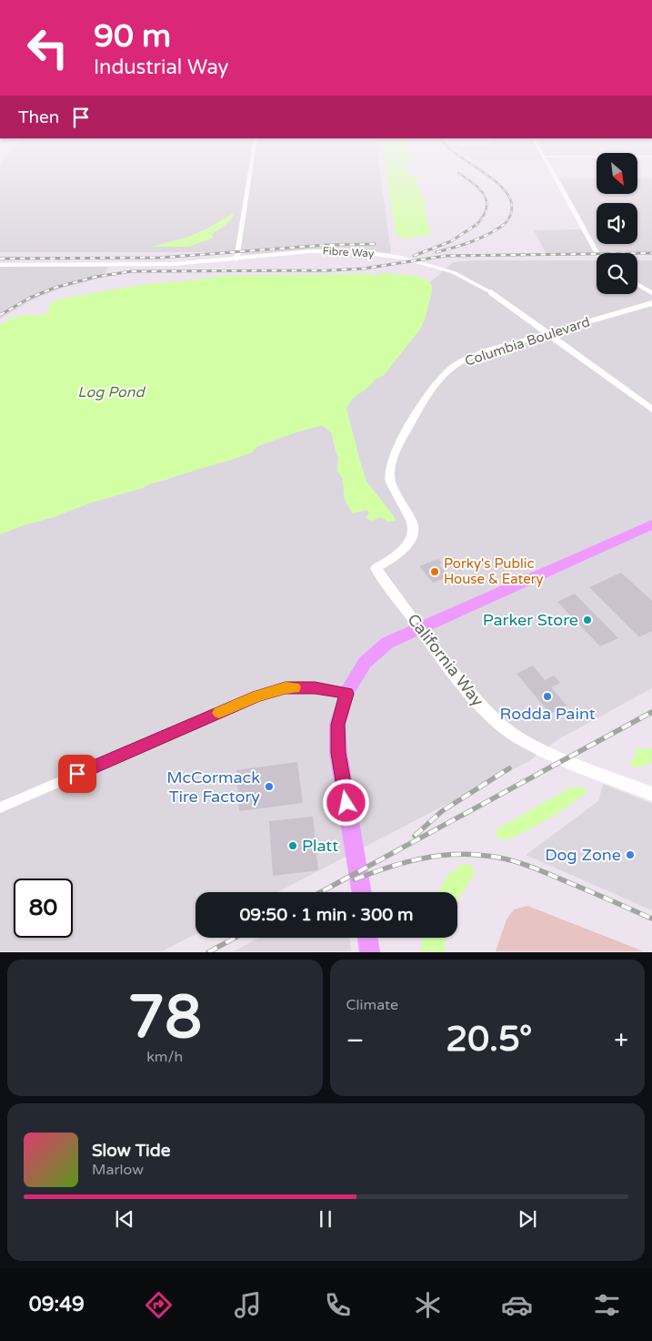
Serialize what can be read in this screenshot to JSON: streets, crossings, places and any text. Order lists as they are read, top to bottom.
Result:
{
  "streets": {
    "street": ["Fibre Way", "Columbia Boulevard", "California Way"]
  },
  "crossings": [
    ["Fibre Way", "Columbia Boulevard"],
    ["Columbia Boulevard", "California Way"]
  ],
  "water": ["Log Pond"],
  "places": [
    "Porky's Public House & Eatery",
    "Parker Store",
    "Rodda Paint",
    "McCormack Tire Factory",
    "Platt",
    "Dog Zone"
  ],
  "north": "bottom right",
  "page": {
    "turn": ["90 m", "Industrial Way"],
    "then": "Then",
    "limit": "80",
    "trip": "09:50 · 1 min · 300 m",
    "tile": [
      ["78", "km/h"],
      "Climate"
    ],
    "heat": ["−", "20.5°", "+"],
    "song": ["Slow Tide", "Marlow"],
    "tabs": "09:49"
  }
}
